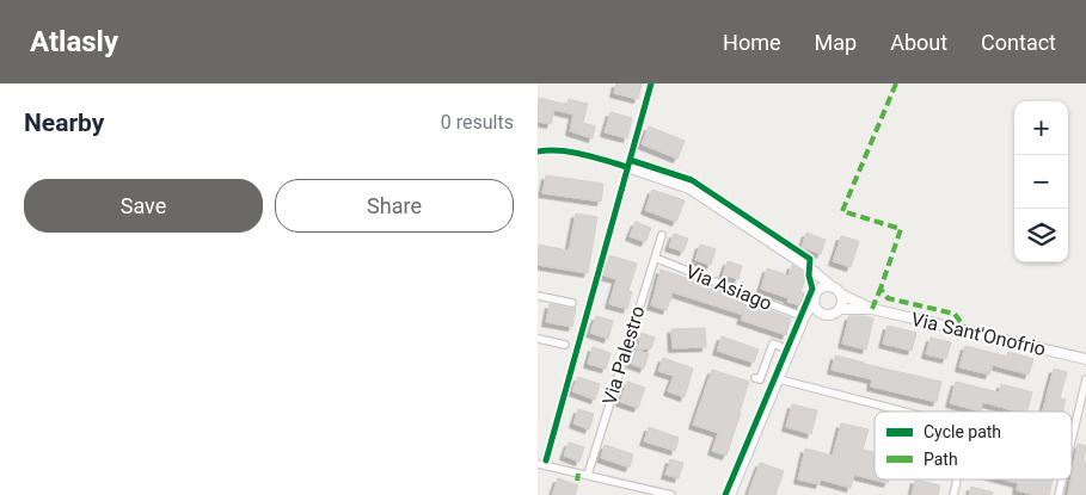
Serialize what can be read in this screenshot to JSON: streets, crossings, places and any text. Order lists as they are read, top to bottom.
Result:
{
  "streets": {
    "street": ["Via Asiago", "Via Sant'Onofrio", "Via Palestro"]
  },
  "crossings": [
    ["Via Asiago", "Via Sant'Onofrio"],
    ["Via Asiago", "Via Palestro"]
  ],
  "legend": ["Cycle path", "Path"],
  "page": {
    "header": "Atlasly",
    "nav": [
      "Home",
      "Map",
      "About",
      "Contact"
    ],
    "heading": ["Nearby", "0 results"],
    "map_buttons": ["+", "−"],
    "buttons": ["Save", "Share"]
  }
}
